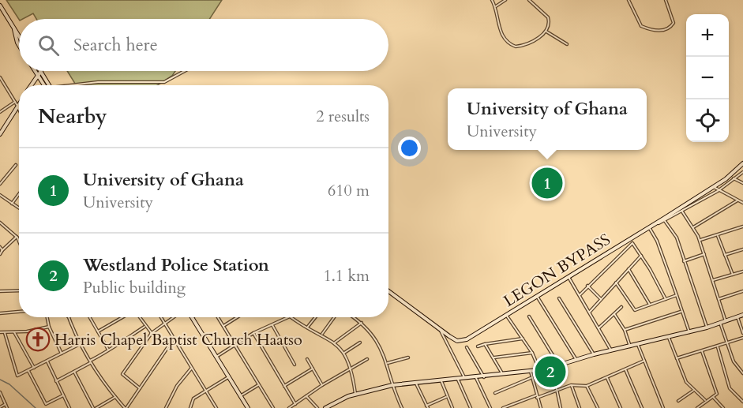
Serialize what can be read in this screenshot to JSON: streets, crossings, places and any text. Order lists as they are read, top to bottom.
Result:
{
  "streets": {
    "street": ["LEGON BYPASS"]
  },
  "places": {
    "church": ["Harris Chapel Baptist Church Haatso"]
  },
  "page": {
    "map_buttons": ["+", "−"],
    "search": "Search here",
    "heading": ["Nearby", "2 results"],
    "popup": ["University of Ghana", "University"],
    "list": [
      {
        "mark": "1",
        "name": "University of Ghana",
        "note": "University",
        "value": "610 m"
      },
      {
        "mark": "2",
        "name": "Westland Police Station",
        "note": "Public building",
        "value": "1.1 km"
      }
    ],
    "pins": ["1", "2"]
  }
}
